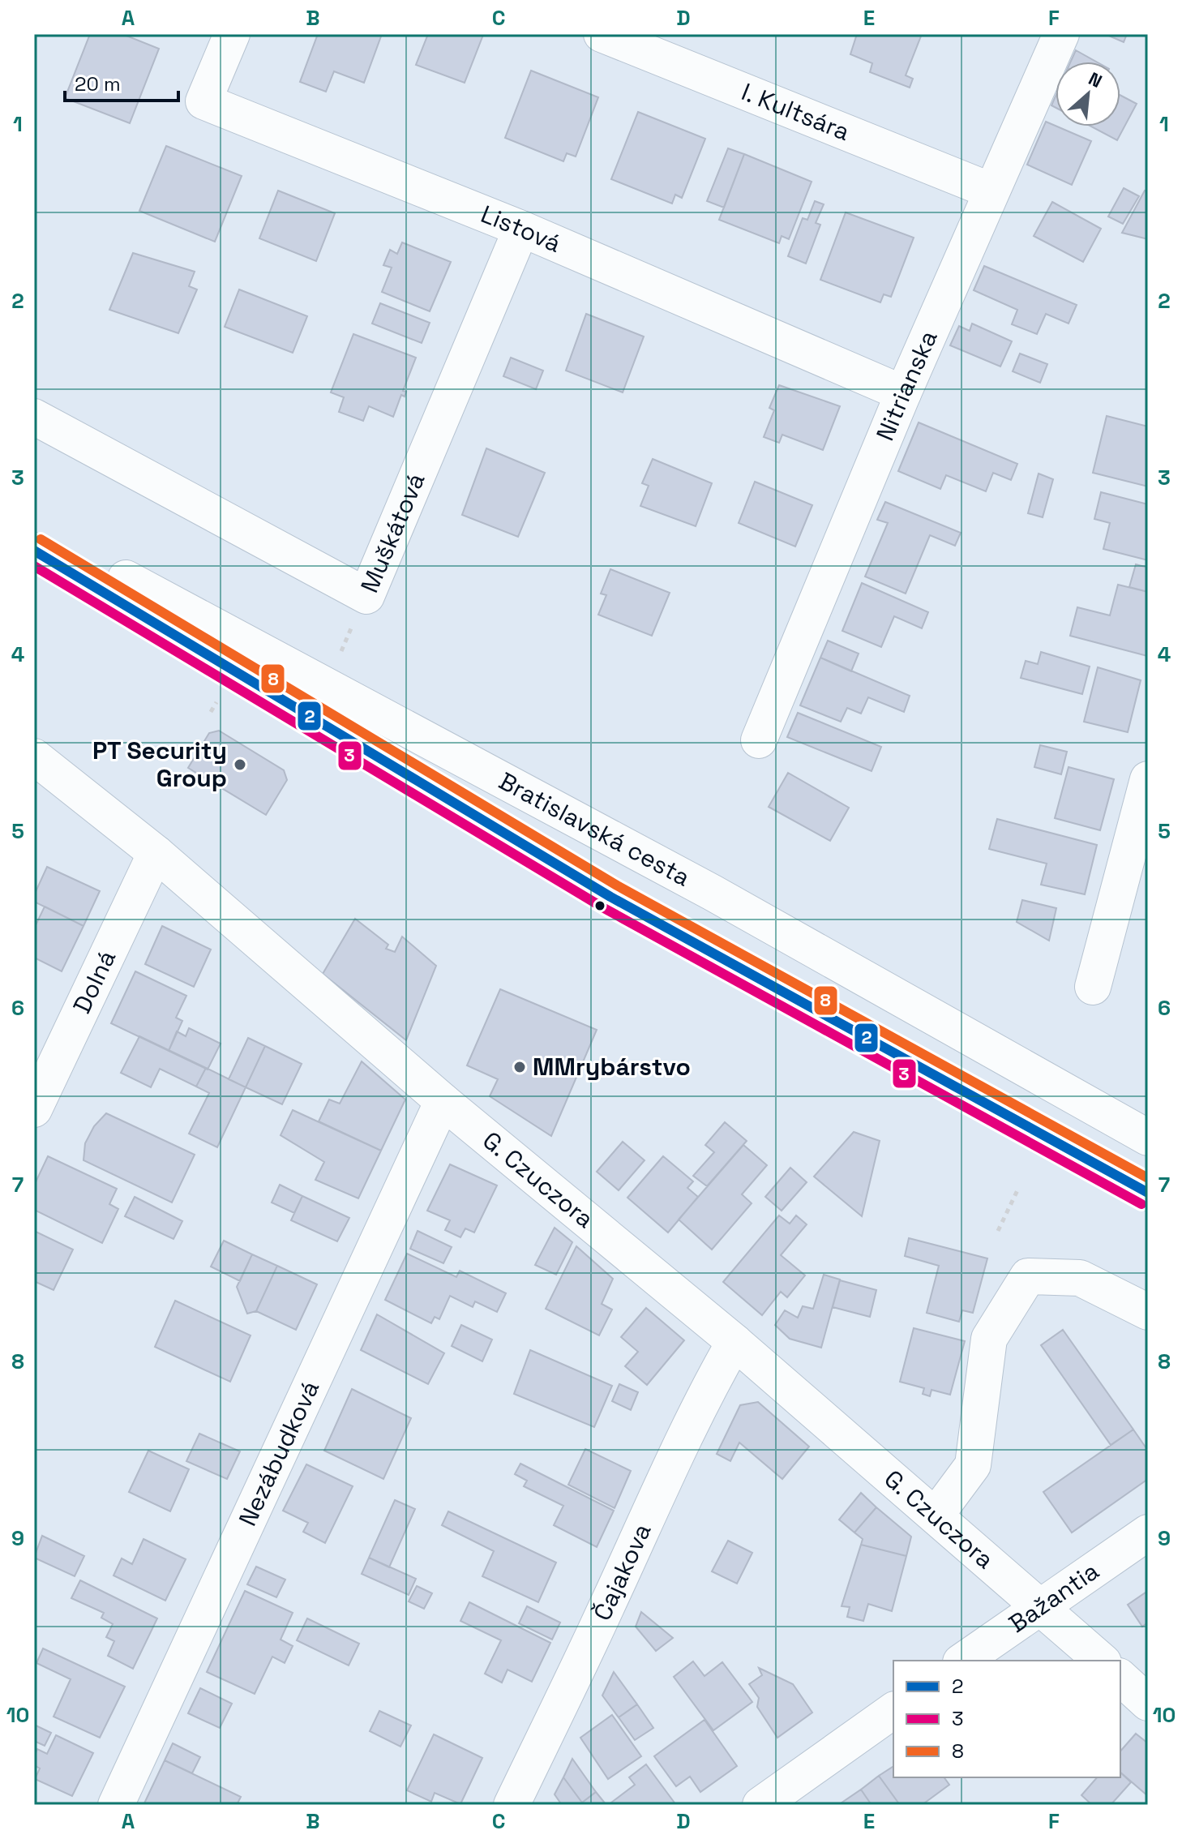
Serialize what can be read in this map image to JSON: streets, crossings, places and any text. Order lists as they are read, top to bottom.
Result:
{
  "streets": {
    "street": [
      "I. Kultsára",
      "Listová",
      "Nitrianska",
      "Muškátová",
      "Bratislavská cesta",
      "Dolná",
      "G. Czuczora",
      "Nezábudková",
      "Čajakova",
      "Bažantia"
    ]
  },
  "crossings": [
    ["I. Kultsára", "Nitrianska"],
    ["Listová", "Nitrianska"],
    ["Listová", "Muškátová"],
    ["Dolná", "G. Czuczora"],
    ["G. Czuczora", "Nezábudková"],
    ["G. Czuczora", "Čajakova"],
    ["G. Czuczora", "Bažantia"]
  ],
  "places": ["PT Security Group", "MMrybárstvo"],
  "lines": ["transit line 8", "transit line 2", "transit line 3"],
  "legend": ["2", "3", "8"],
  "scale_bar": "20 m",
  "north": "top right",
  "grid": {
    "columns": [
      "A",
      "B",
      "C",
      "D",
      "E",
      "F"
    ],
    "rows": [
      "1",
      "2",
      "3",
      "4",
      "5",
      "6",
      "7",
      "8",
      "9",
      "10"
    ]
  }
}
